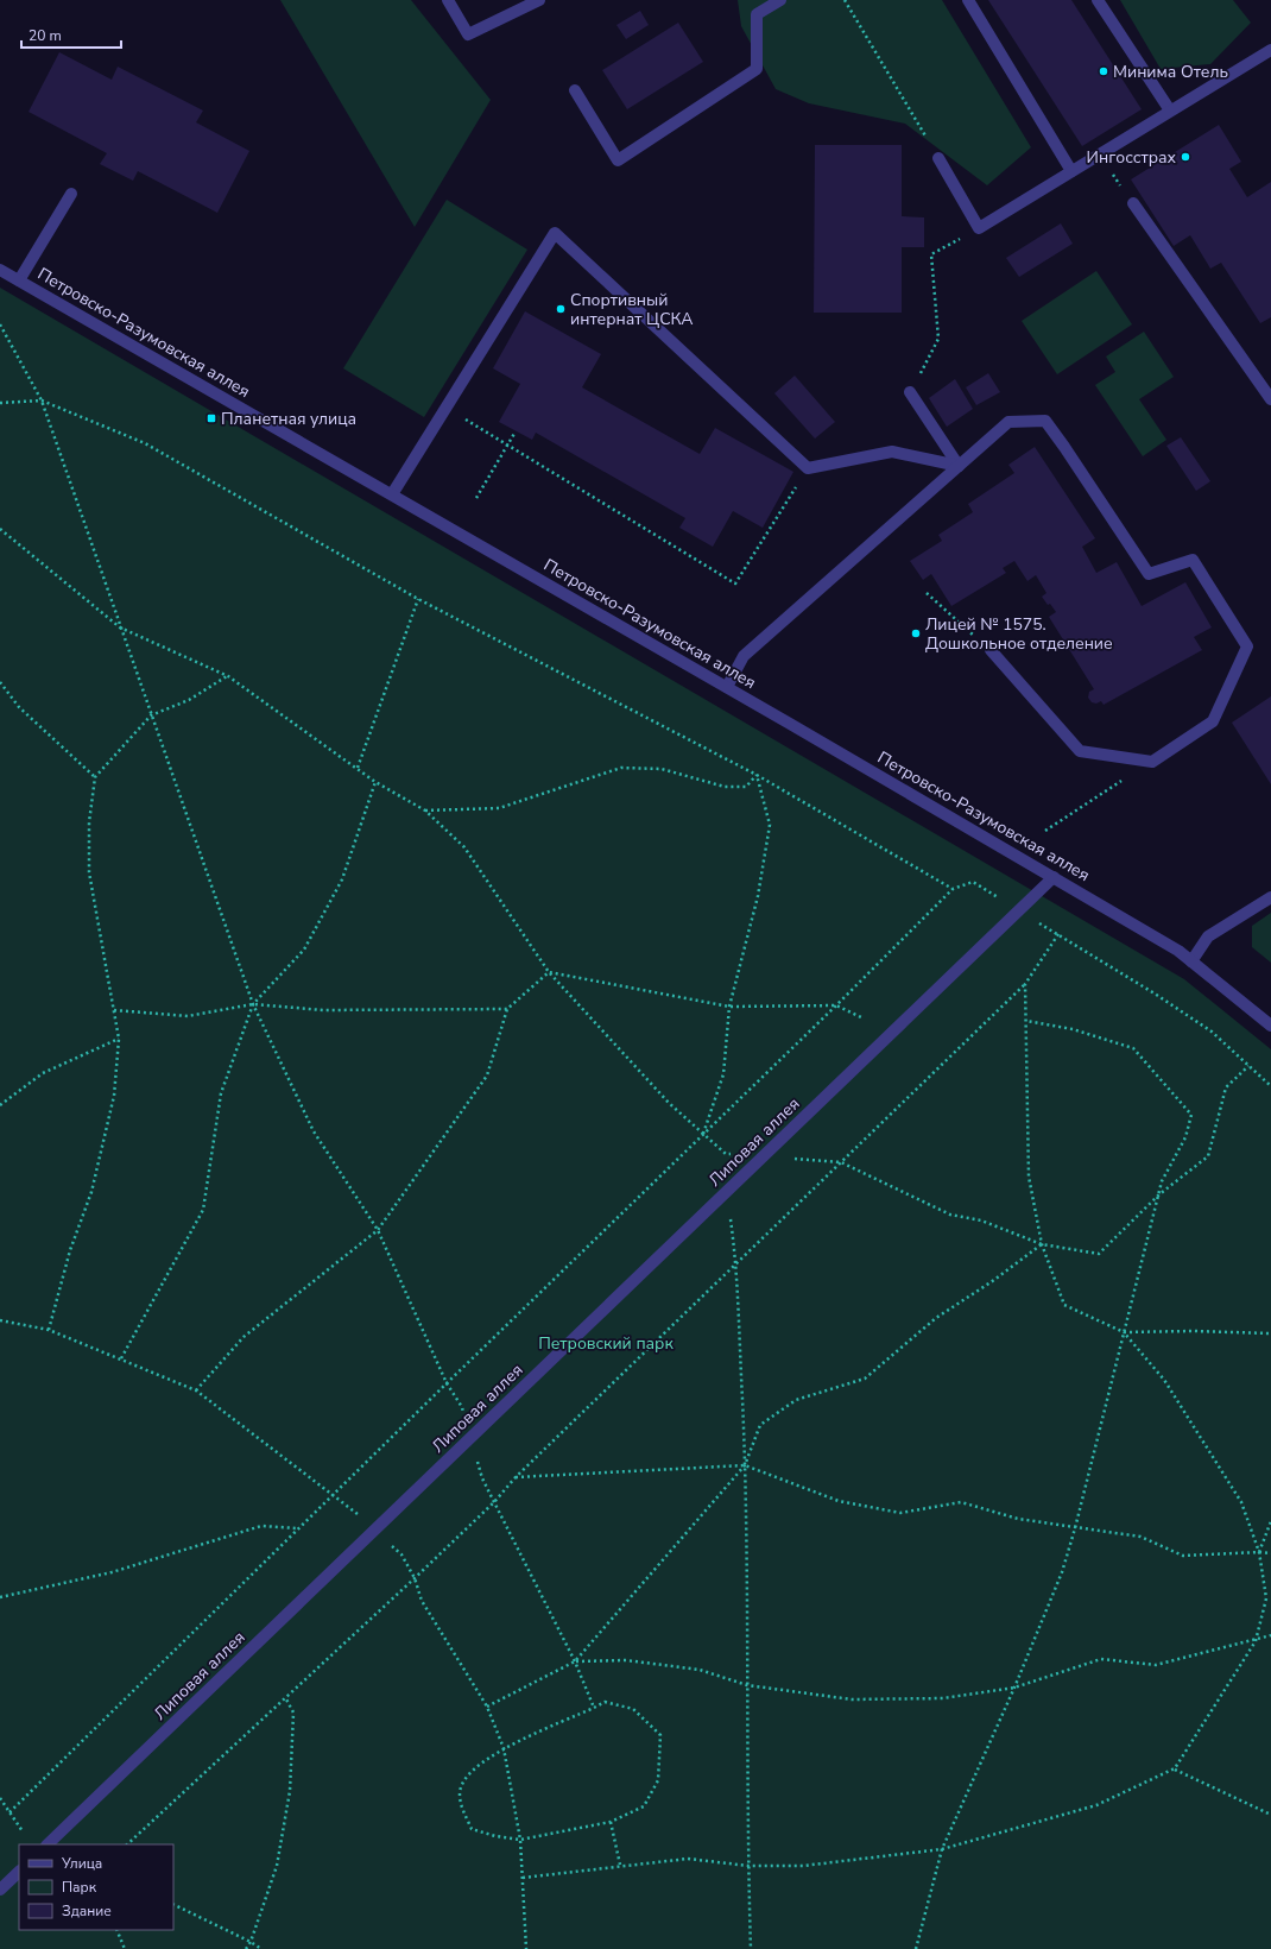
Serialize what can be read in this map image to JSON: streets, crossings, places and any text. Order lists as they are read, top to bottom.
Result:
{
  "streets": {
    "street": ["Петровско-Разумовская аллея", "Липовая аллея"]
  },
  "crossings": [
    ["Петровско-Разумовская аллея", "Липовая аллея"]
  ],
  "parks": ["Петровский парк"],
  "places": {
    "other": [
      "Минима Отель",
      "Ингосстрах",
      "Спортивный интернат ЦСКА",
      "Лицей № 1575. Дошкольное отделение"
    ],
    "transit": ["Планетная улица"]
  },
  "legend": ["Улица", "Парк", "Здание"],
  "scale_bar": "20 m"
}
